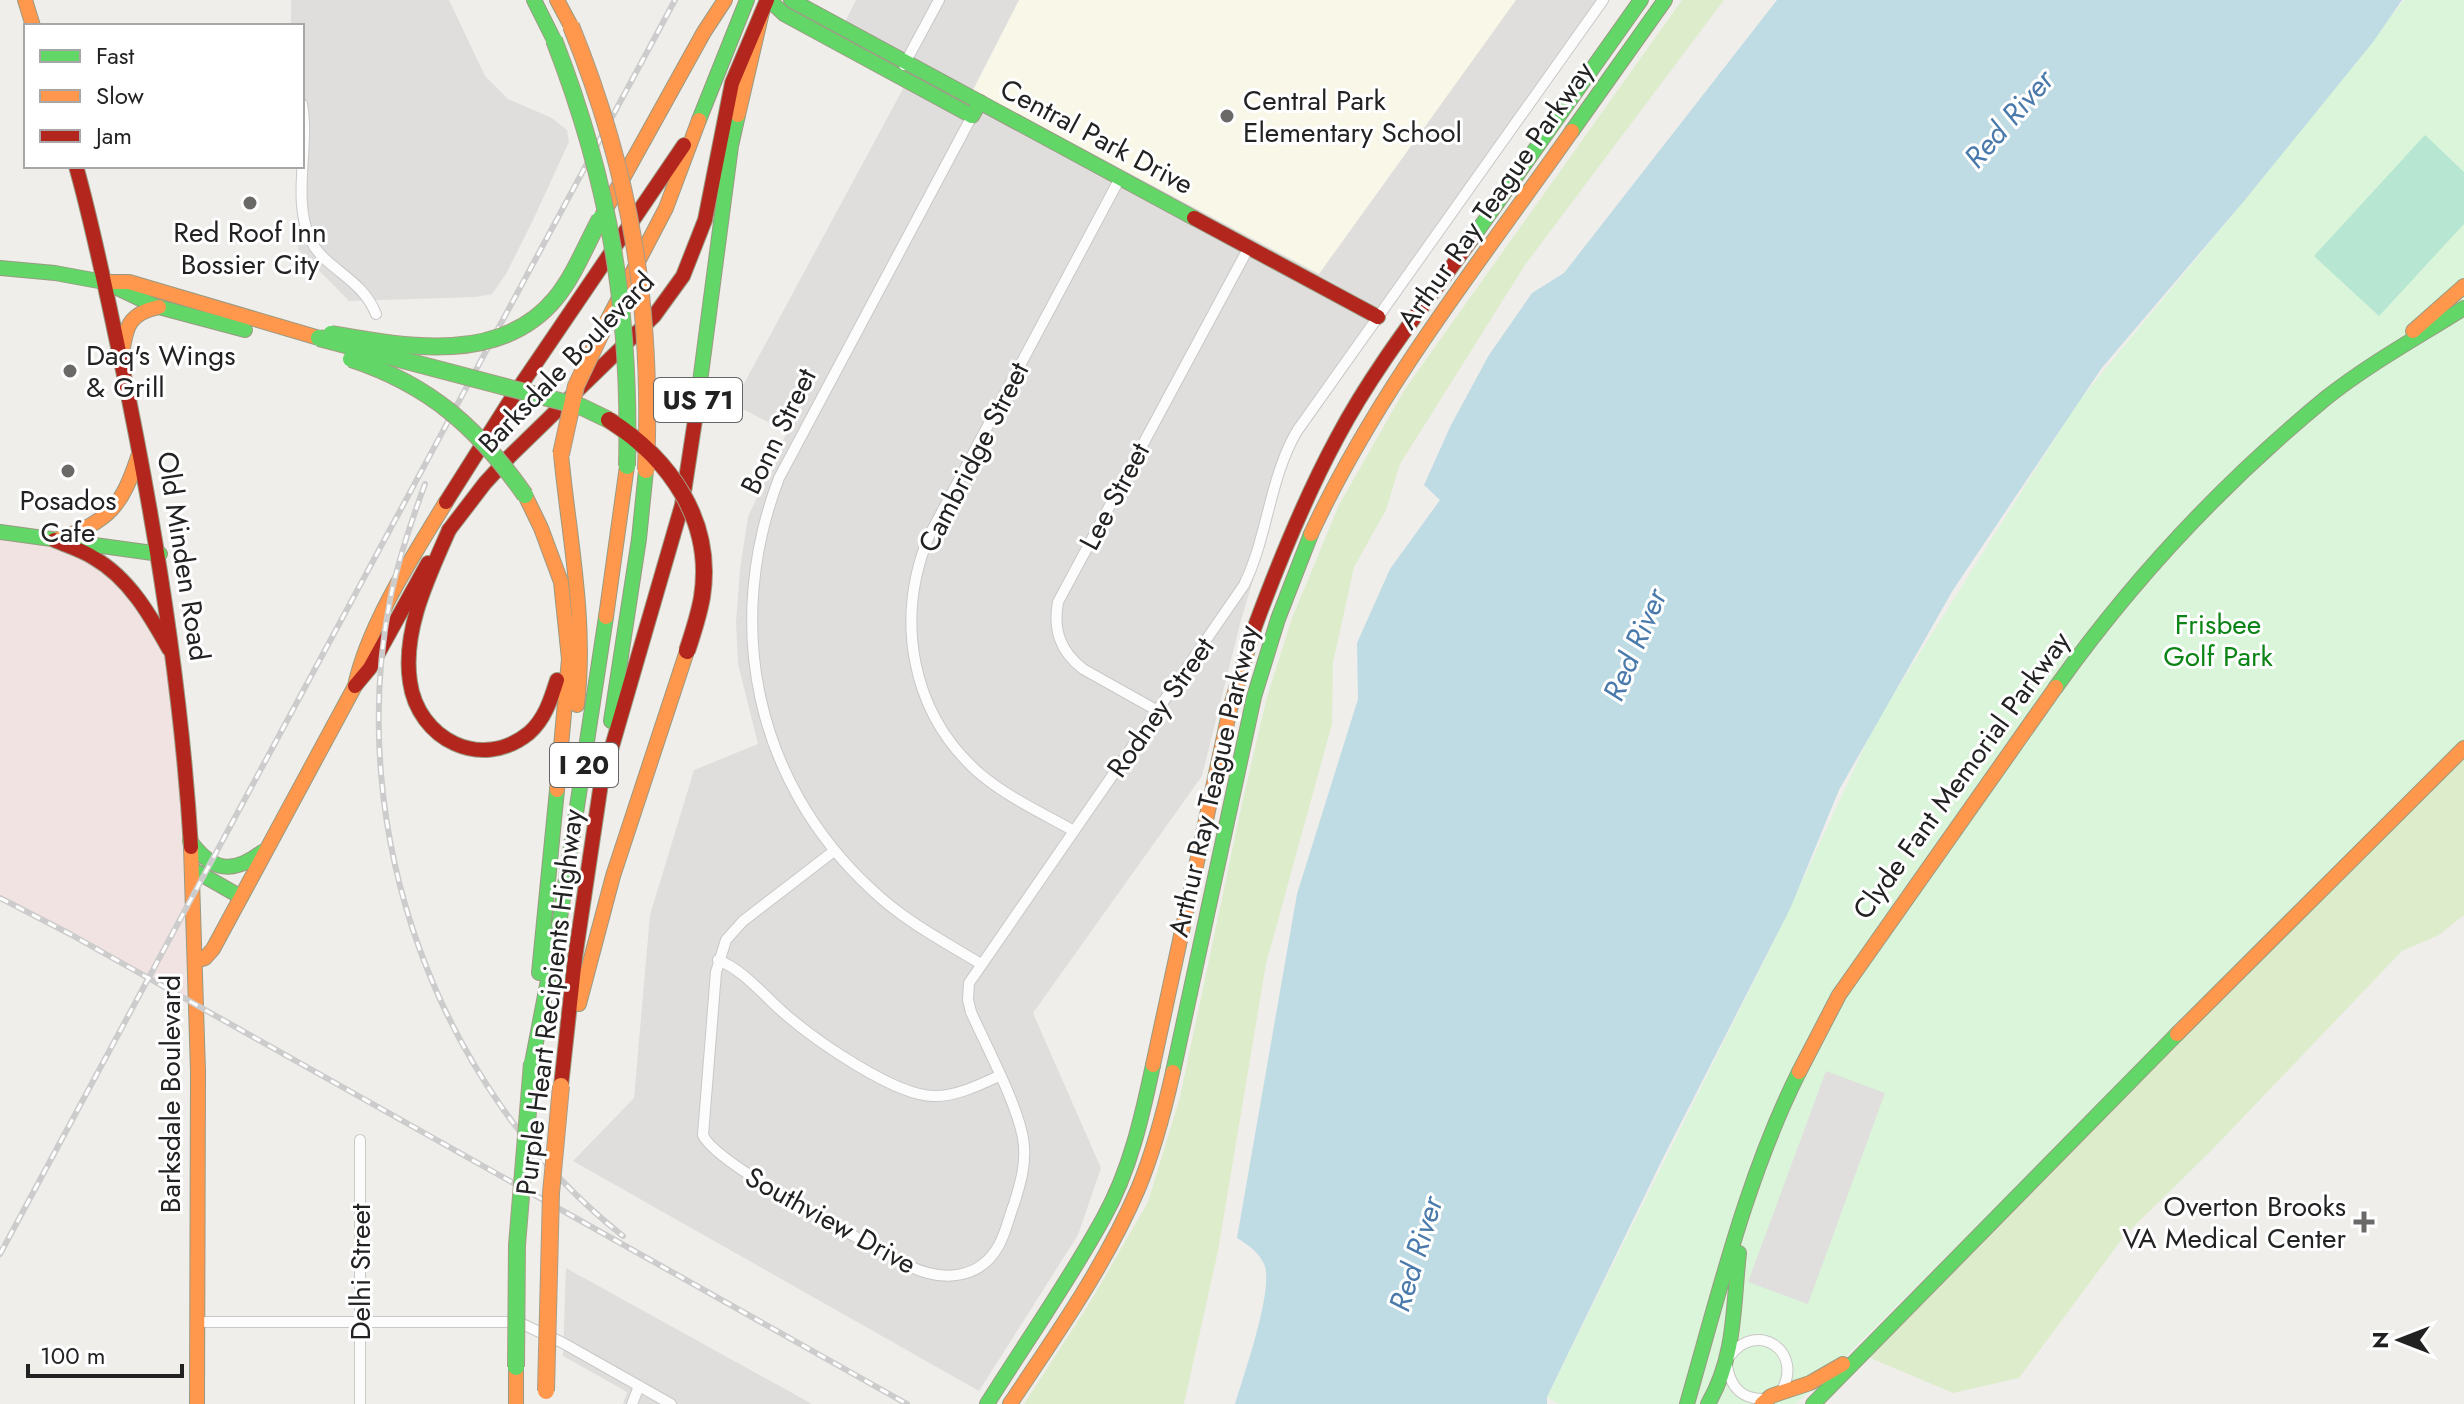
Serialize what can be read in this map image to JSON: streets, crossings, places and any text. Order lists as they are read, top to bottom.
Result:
{
  "streets": {
    "main road": [
      "Central Park Drive",
      "Arthur Ray Teague Parkway",
      "Barksdale Boulevard",
      "US 71",
      "Old Minden Road",
      "I 20",
      "Clyde Fant Memorial Parkway",
      "Purple Heart Recipients Highway"
    ],
    "street": [
      "Bonn Street",
      "Cambridge Street",
      "Lee Street",
      "Rodney Street",
      "Southview Drive",
      "Delhi Street"
    ]
  },
  "crossings": [
    ["Central Park Drive", "Barksdale Boulevard"],
    ["Central Park Drive", "US 71"],
    ["Central Park Drive", "Bonn Street"],
    ["Central Park Drive", "Cambridge Street"],
    ["Central Park Drive", "Lee Street"],
    ["Central Park Drive", "Rodney Street"],
    ["Barksdale Boulevard", "US 71"],
    ["Barksdale Boulevard", "Old Minden Road"],
    ["US 71", "Purple Heart Recipients Highway"],
    ["Bonn Street", "Rodney Street"],
    ["Bonn Street", "Southview Drive"],
    ["Cambridge Street", "Rodney Street"],
    ["Lee Street", "Rodney Street"],
    ["Rodney Street", "Southview Drive"]
  ],
  "water": ["Red River"],
  "parks": ["Frisbee Golf Park"],
  "places": {
    "other": [
      "Central Park Elementary School",
      "Red Roof Inn Bossier City",
      "Daq's Wings & Grill",
      "Posados Cafe"
    ],
    "health": ["Overton Brooks VA Medical Center"]
  },
  "legend": ["Fast", "Slow", "Jam"],
  "scale_bar": "100 m",
  "north": "left"
}
